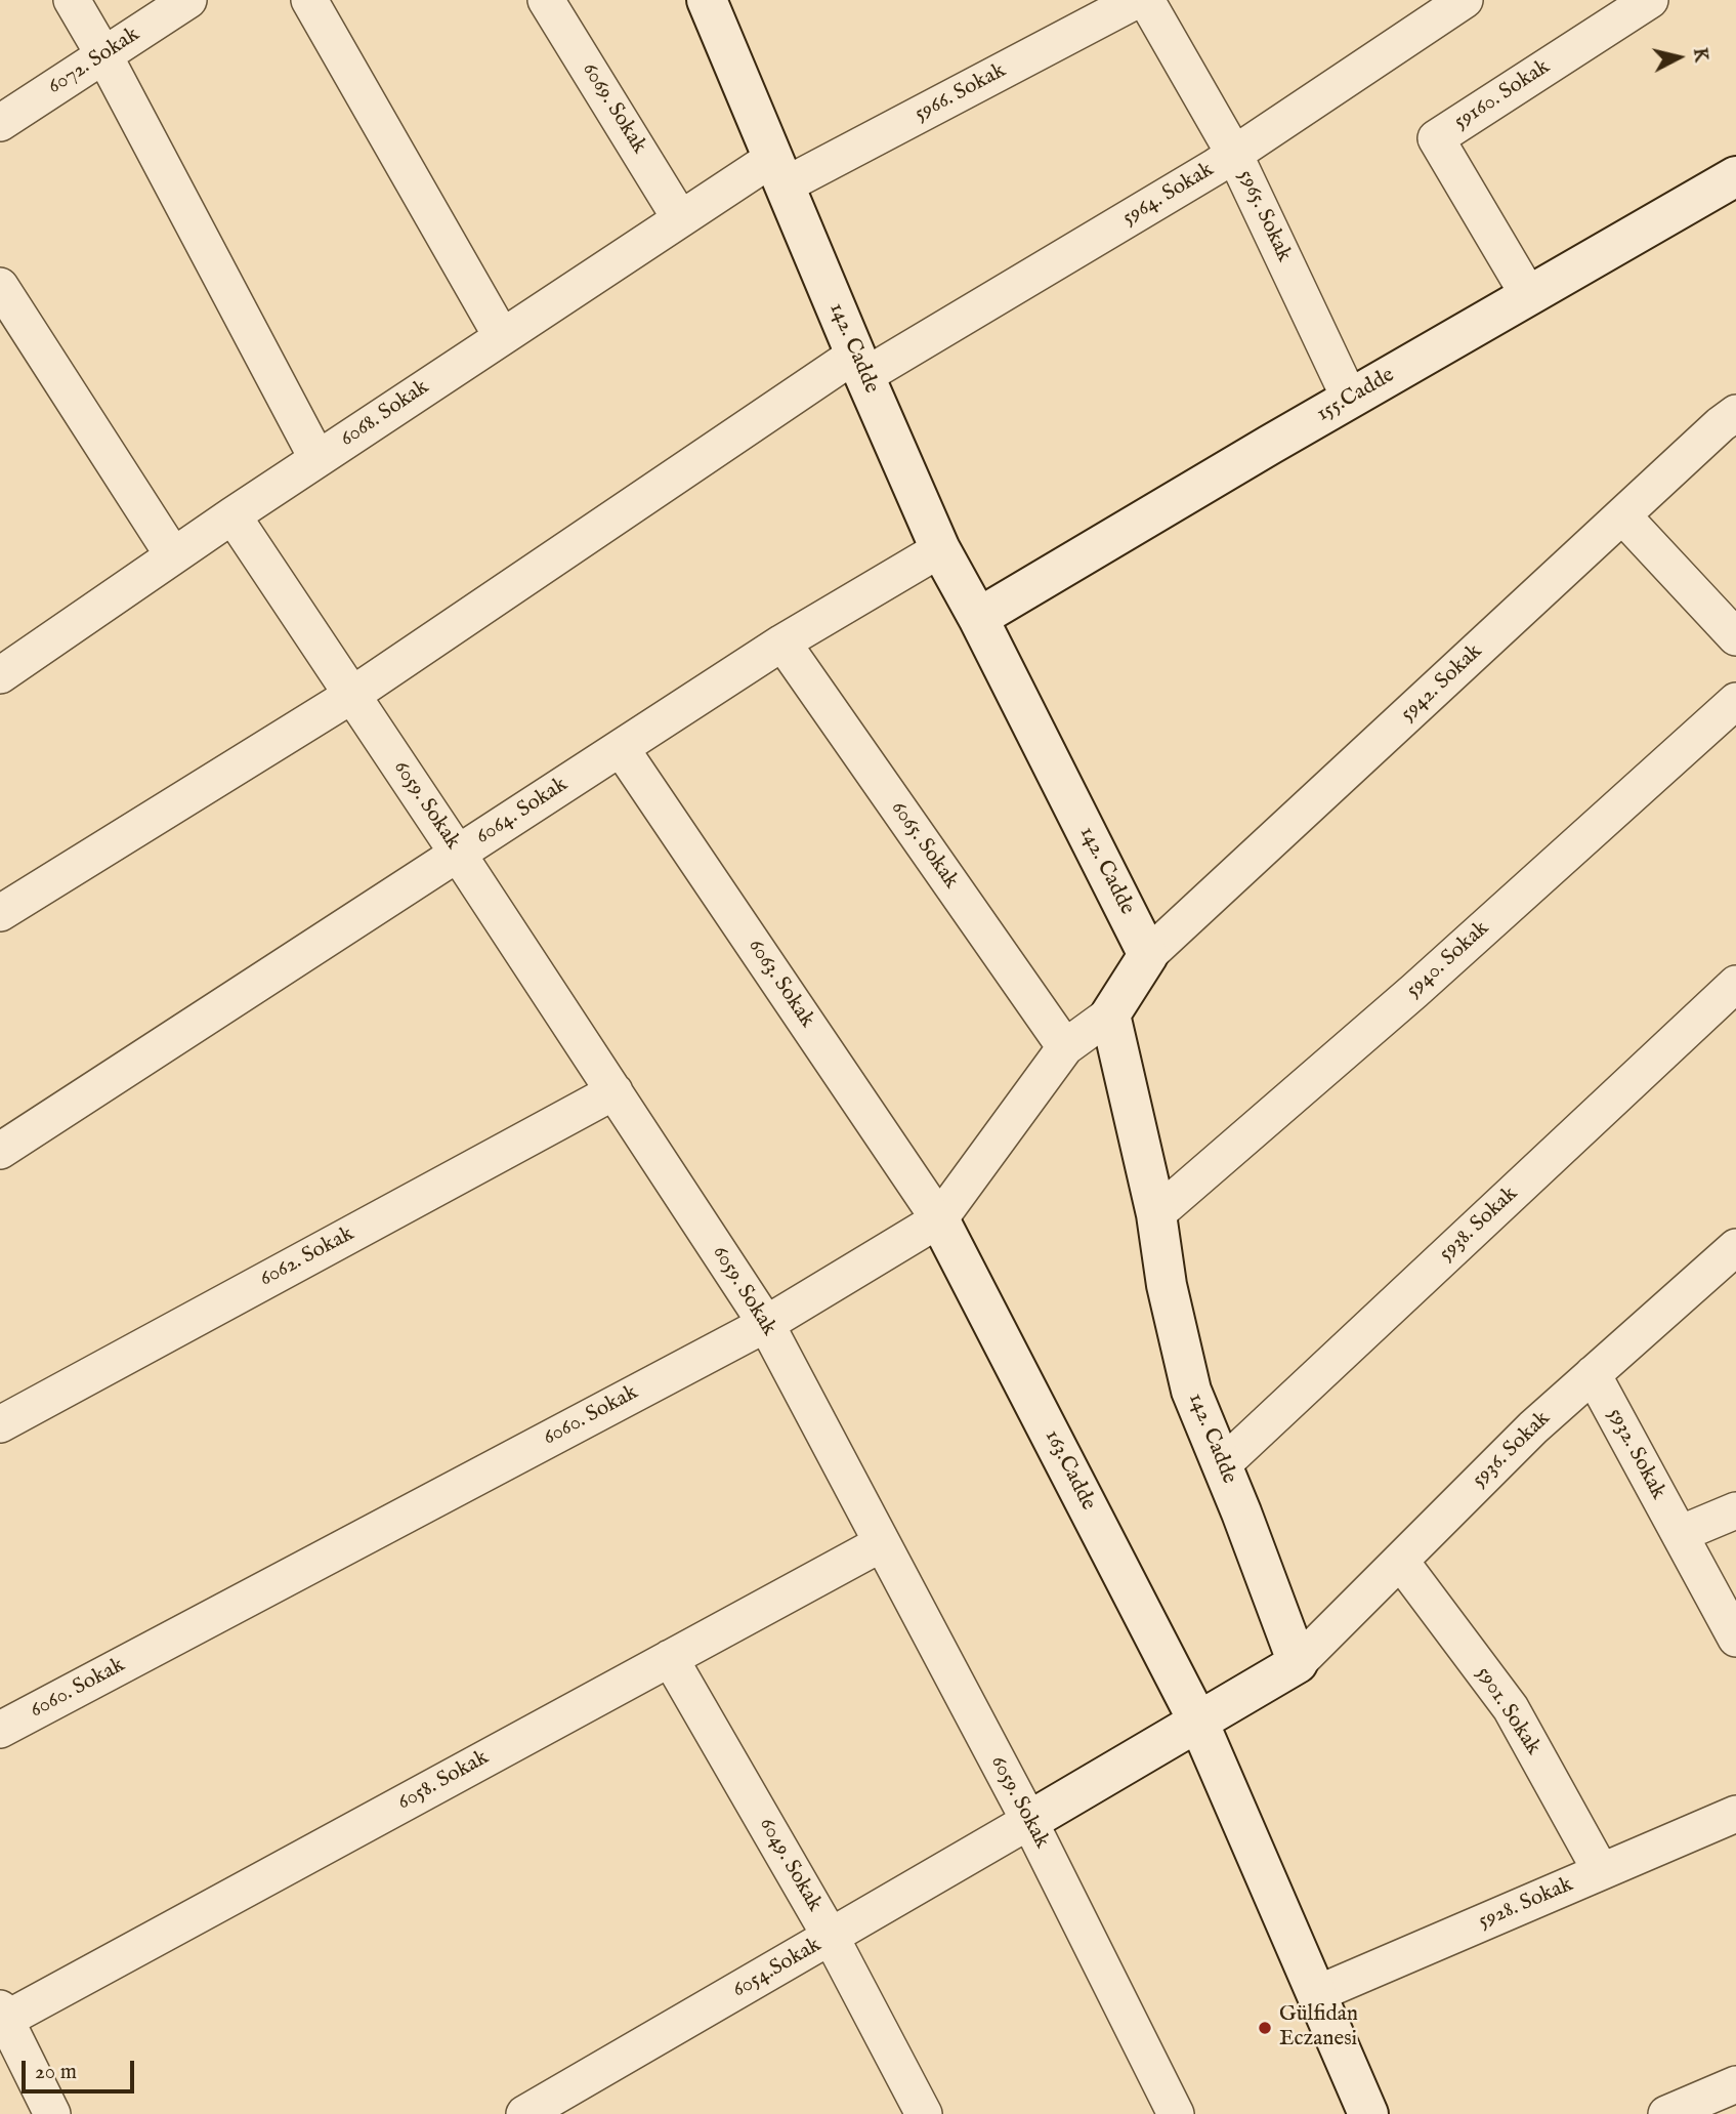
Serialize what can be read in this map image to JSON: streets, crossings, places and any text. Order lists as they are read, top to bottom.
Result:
{
  "streets": {
    "street": [
      "6072. Sokak",
      "5966. Sokak",
      "59160. Sokak",
      "6069. Sokak",
      "5964. Sokak",
      "5965. Sokak",
      "142. Cadde",
      "155.Cadde",
      "6068. Sokak",
      "5942. Sokak",
      "6059. Sokak",
      "6064. Sokak",
      "6065. Sokak",
      "5940. Sokak",
      "6063. Sokak",
      "5938. Sokak",
      "6062. Sokak",
      "6060. Sokak",
      "5936. Sokak",
      "5932. Sokak",
      "163.Cadde",
      "5901. Sokak",
      "6058. Sokak",
      "6049. Sokak",
      "5928. Sokak",
      "6054.Sokak"
    ]
  },
  "crossings": [
    ["5966. Sokak", "142. Cadde"],
    ["5966. Sokak", "6068. Sokak"],
    ["59160. Sokak", "155.Cadde"],
    ["6069. Sokak", "6068. Sokak"],
    ["5964. Sokak", "5965. Sokak"],
    ["5964. Sokak", "142. Cadde"],
    ["5964. Sokak", "6059. Sokak"],
    ["5965. Sokak", "155.Cadde"],
    ["142. Cadde", "155.Cadde"],
    ["142. Cadde", "6068. Sokak"],
    ["142. Cadde", "5942. Sokak"],
    ["142. Cadde", "6064. Sokak"],
    ["142. Cadde", "5940. Sokak"],
    ["142. Cadde", "5938. Sokak"],
    ["142. Cadde", "6060. Sokak"],
    ["142. Cadde", "5936. Sokak"],
    ["6068. Sokak", "6059. Sokak"],
    ["6059. Sokak", "6064. Sokak"],
    ["6059. Sokak", "6062. Sokak"],
    ["6059. Sokak", "6060. Sokak"],
    ["6059. Sokak", "6058. Sokak"],
    ["6059. Sokak", "6054.Sokak"],
    ["6064. Sokak", "6065. Sokak"],
    ["6064. Sokak", "6063. Sokak"],
    ["6065. Sokak", "6060. Sokak"],
    ["6063. Sokak", "6060. Sokak"],
    ["6063. Sokak", "163.Cadde"],
    ["6060. Sokak", "163.Cadde"],
    ["5936. Sokak", "5932. Sokak"],
    ["5936. Sokak", "5901. Sokak"],
    ["163.Cadde", "5928. Sokak"],
    ["5901. Sokak", "5928. Sokak"],
    ["6058. Sokak", "6049. Sokak"],
    ["6049. Sokak", "6054.Sokak"]
  ],
  "places": ["Gülfidan Eczanesi"],
  "scale_bar": "20 m",
  "north": "right"
}
